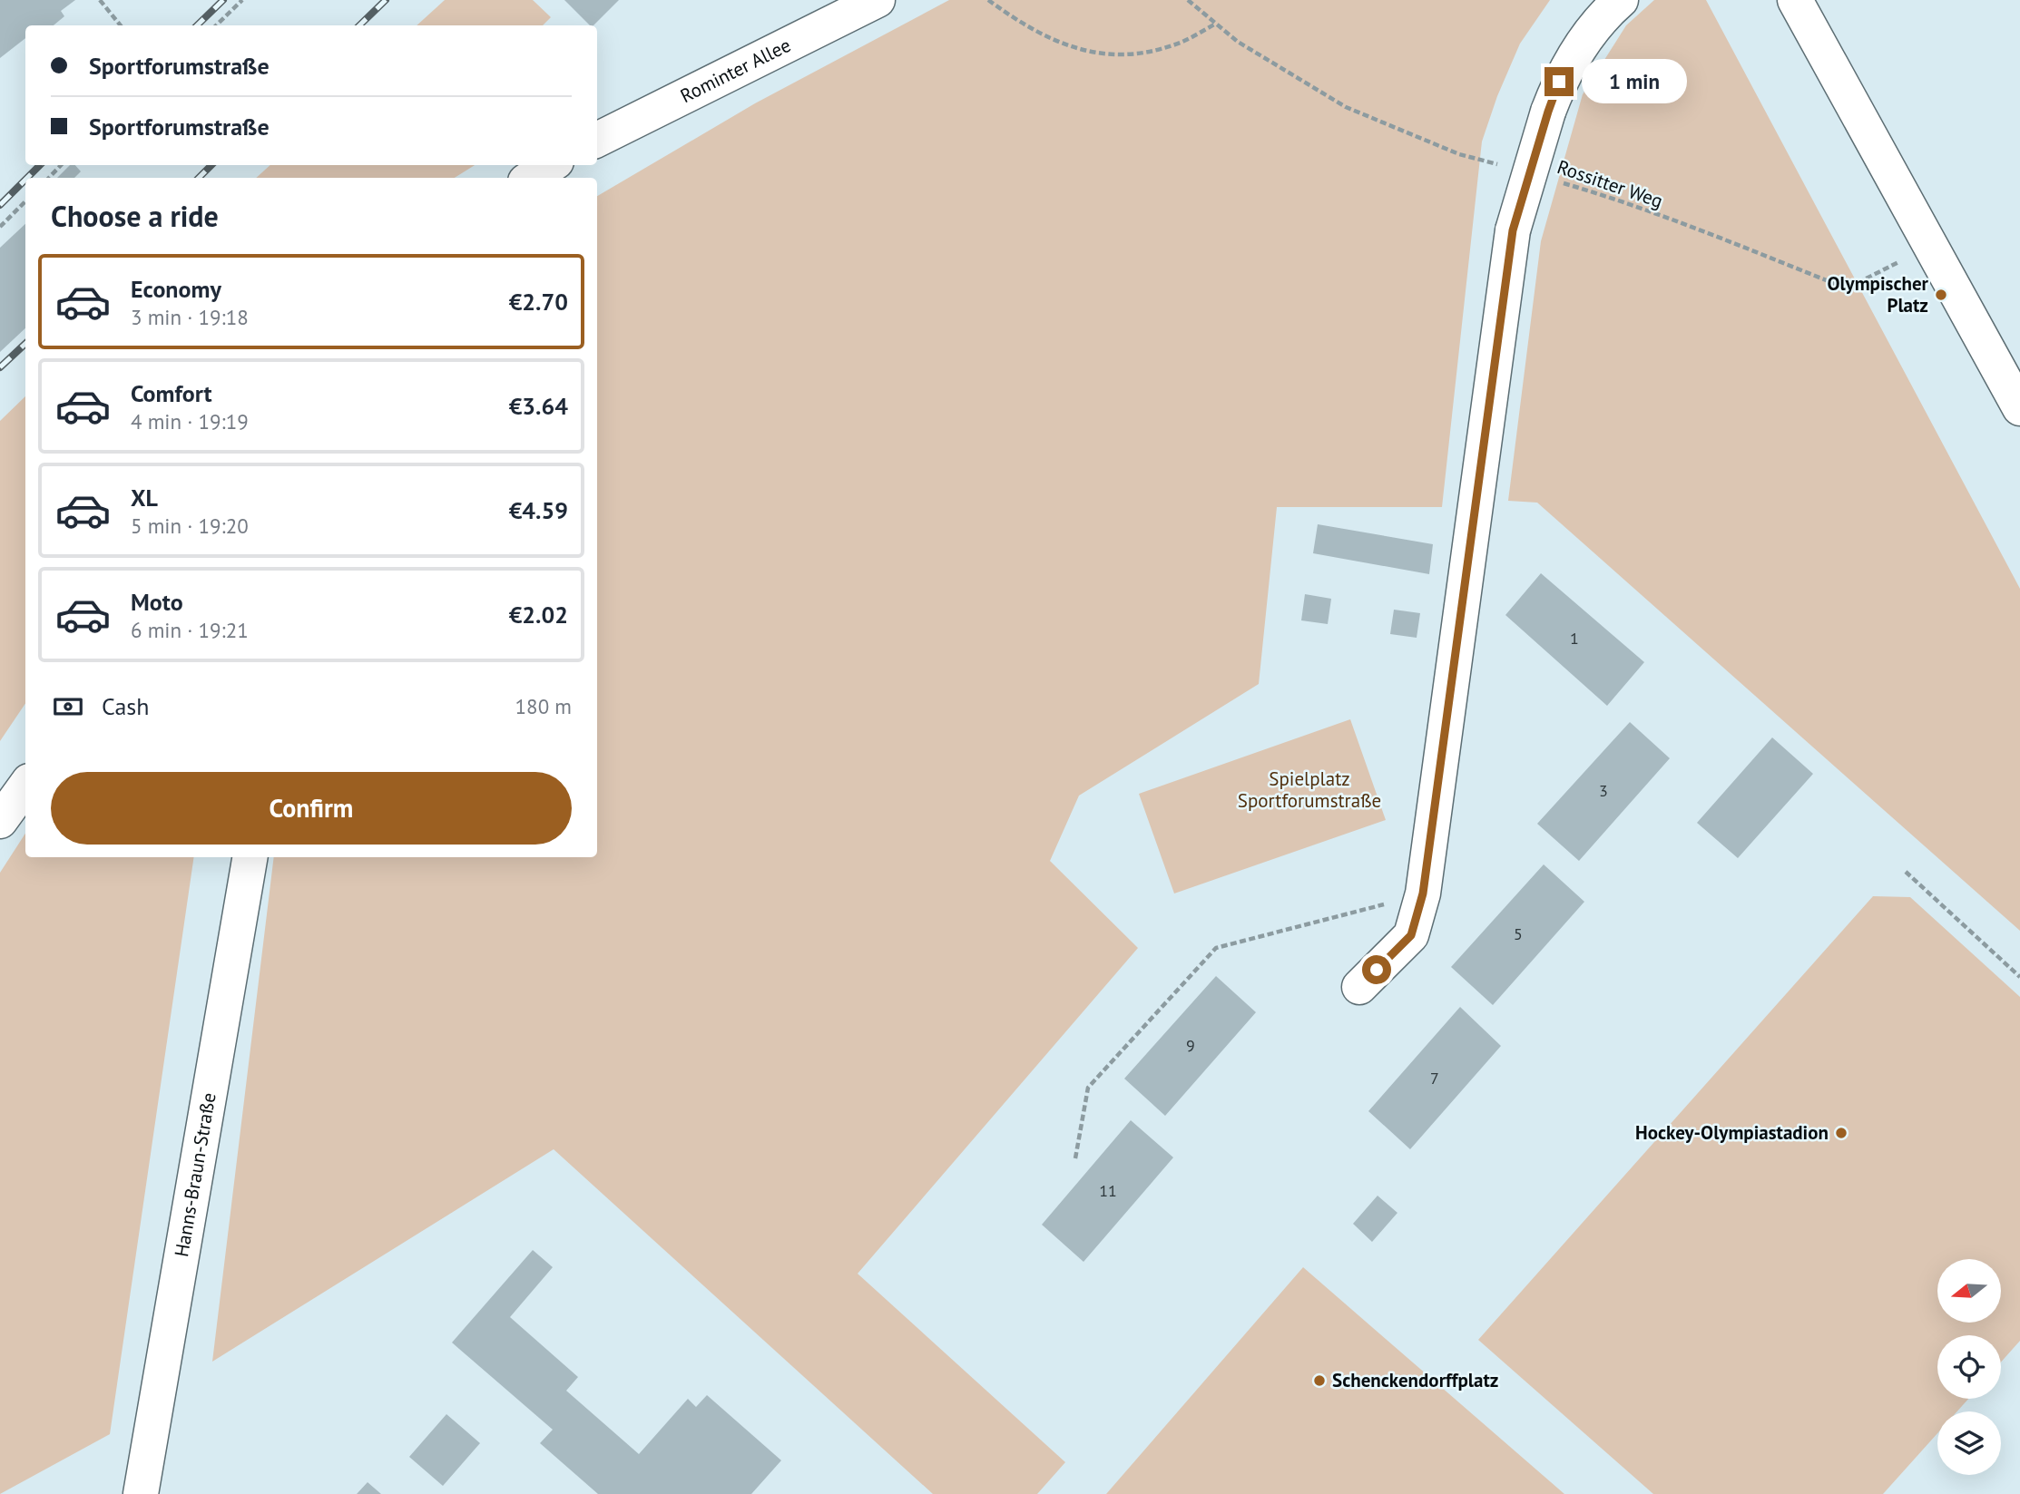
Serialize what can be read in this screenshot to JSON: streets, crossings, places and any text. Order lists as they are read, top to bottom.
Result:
{
  "streets": {
    "street": ["Rominter Allee", "Hanns-Braun-Straße"],
    "path": ["Rossitter Weg"]
  },
  "parks": ["Spielplatz Sportforumstraße"],
  "places": ["Olympischer Platz", "Hockey-Olympiastadion", "Schenckendorffplatz"],
  "house_numbers": [
    "1",
    "3",
    "5",
    "9",
    "7",
    "11"
  ],
  "north": "left",
  "page": {
    "banner": ["Sportforumstraße", "Sportforumstraße"],
    "bubble": "1 min",
    "heading": "Choose a ride",
    "list": [
      {
        "name": "Economy",
        "note": "3 min · 19:18",
        "value": "€2.70"
      },
      {
        "name": "Comfort",
        "note": "4 min · 19:19",
        "value": "€3.64"
      },
      {
        "name": "XL",
        "note": "5 min · 19:20",
        "value": "€4.59"
      },
      {
        "name": "Moto",
        "note": "6 min · 19:21",
        "value": "€2.02"
      }
    ],
    "pay": ["Cash", "180 m"],
    "buttons": "Confirm"
  }
}
